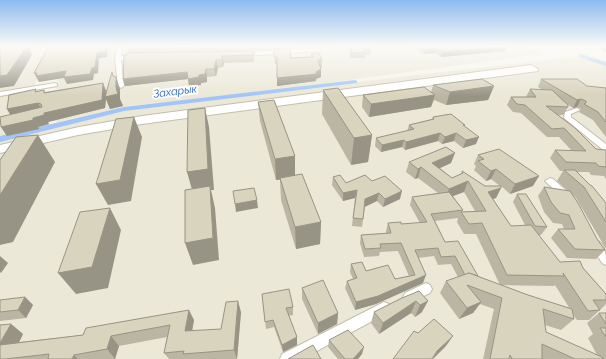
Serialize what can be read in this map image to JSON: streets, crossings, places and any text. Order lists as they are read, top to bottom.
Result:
{
  "water": ["Захарык"]
}
